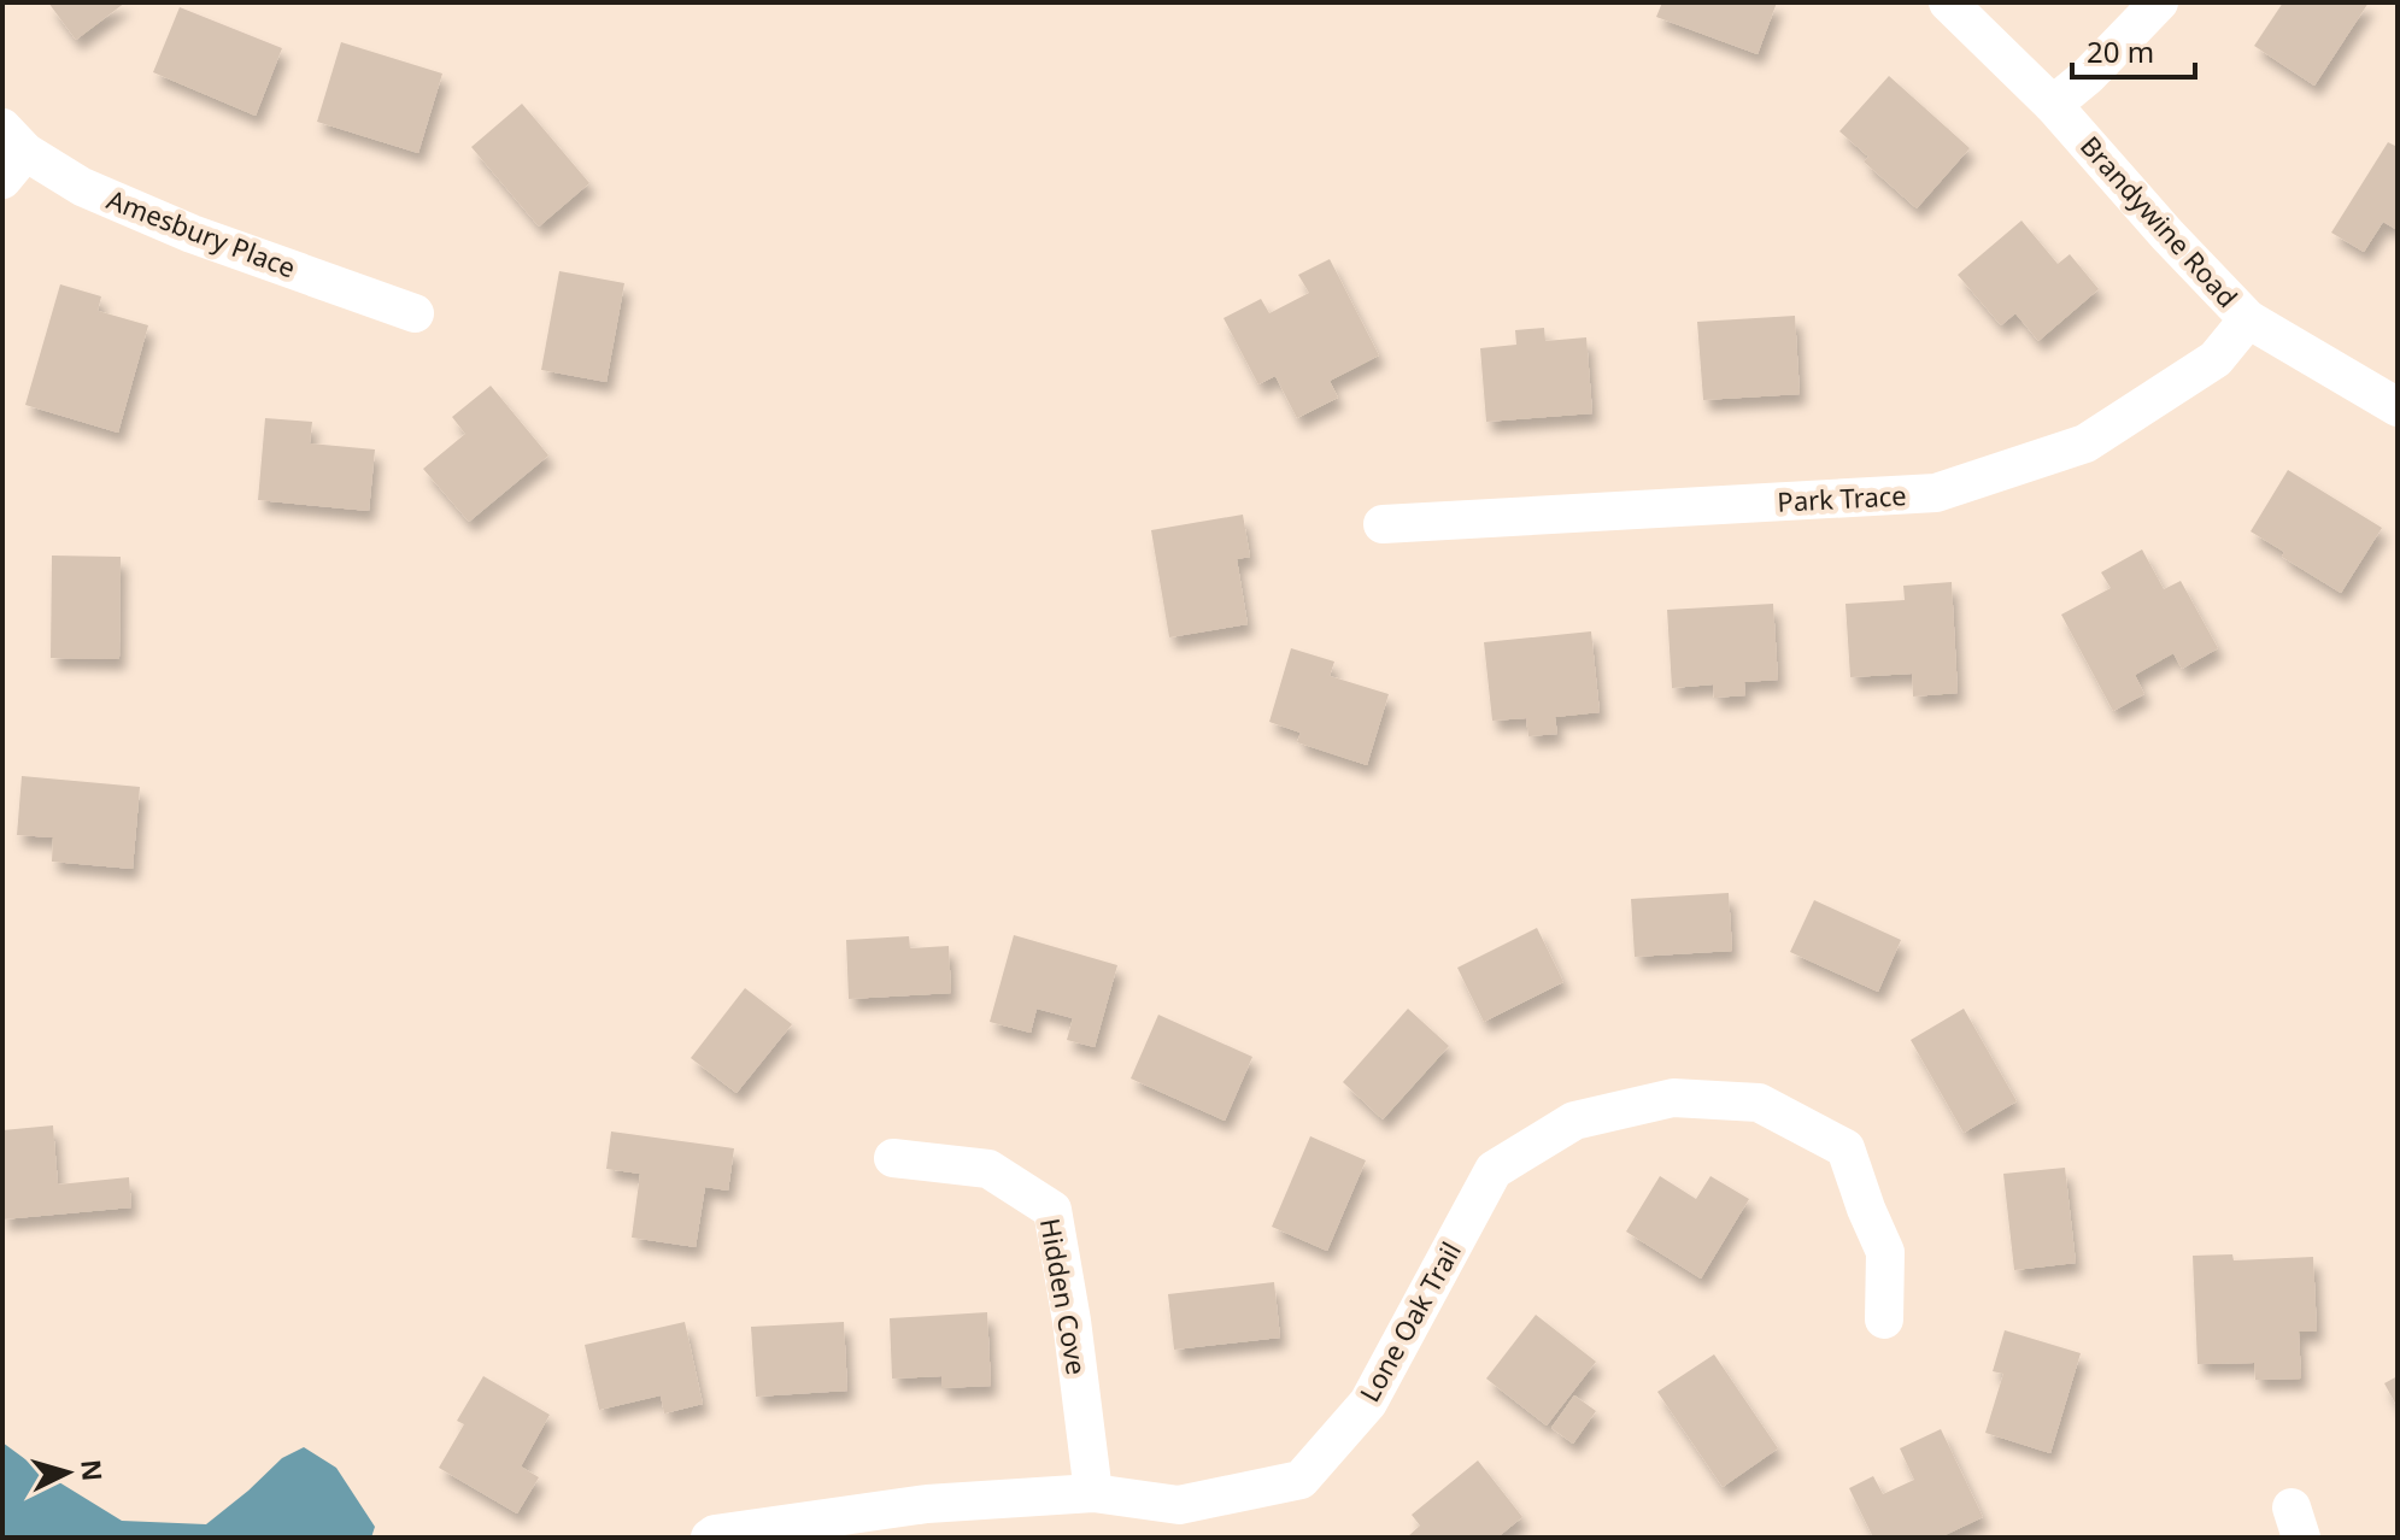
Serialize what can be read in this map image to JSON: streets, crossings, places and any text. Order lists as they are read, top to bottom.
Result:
{
  "streets": {
    "street": [
      "Brandywine Road",
      "Amesbury Place",
      "Park Trace",
      "Hidden Cove",
      "Lone Oak Trail"
    ]
  },
  "crossings": [
    ["Brandywine Road", "Park Trace"],
    ["Hidden Cove", "Lone Oak Trail"]
  ],
  "scale_bar": "20 m",
  "north": "right"
}
